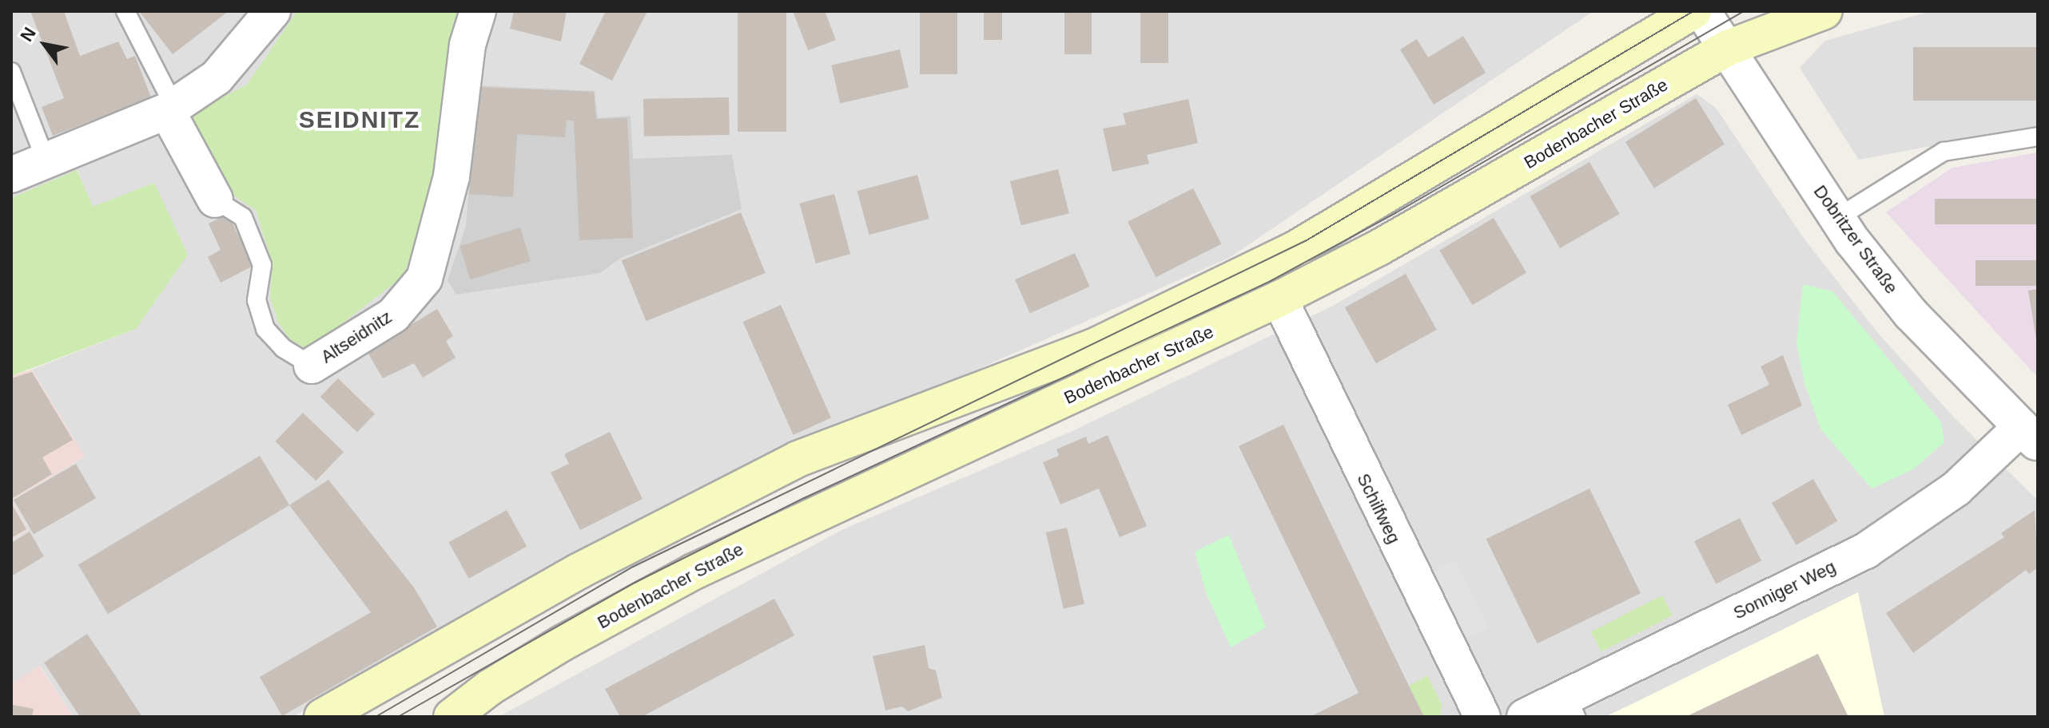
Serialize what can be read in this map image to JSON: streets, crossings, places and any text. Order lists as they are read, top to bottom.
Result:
{
  "streets": {
    "street": [
      "Bodenbacher Straße",
      "Dobritzer Straße",
      "Altseidnitz",
      "Schilfweg",
      "Sonniger Weg"
    ]
  },
  "crossings": [
    ["Bodenbacher Straße", "Dobritzer Straße"],
    ["Bodenbacher Straße", "Schilfweg"],
    ["Dobritzer Straße", "Sonniger Weg"]
  ],
  "districts": ["SEIDNITZ"],
  "north": "top left"
}
